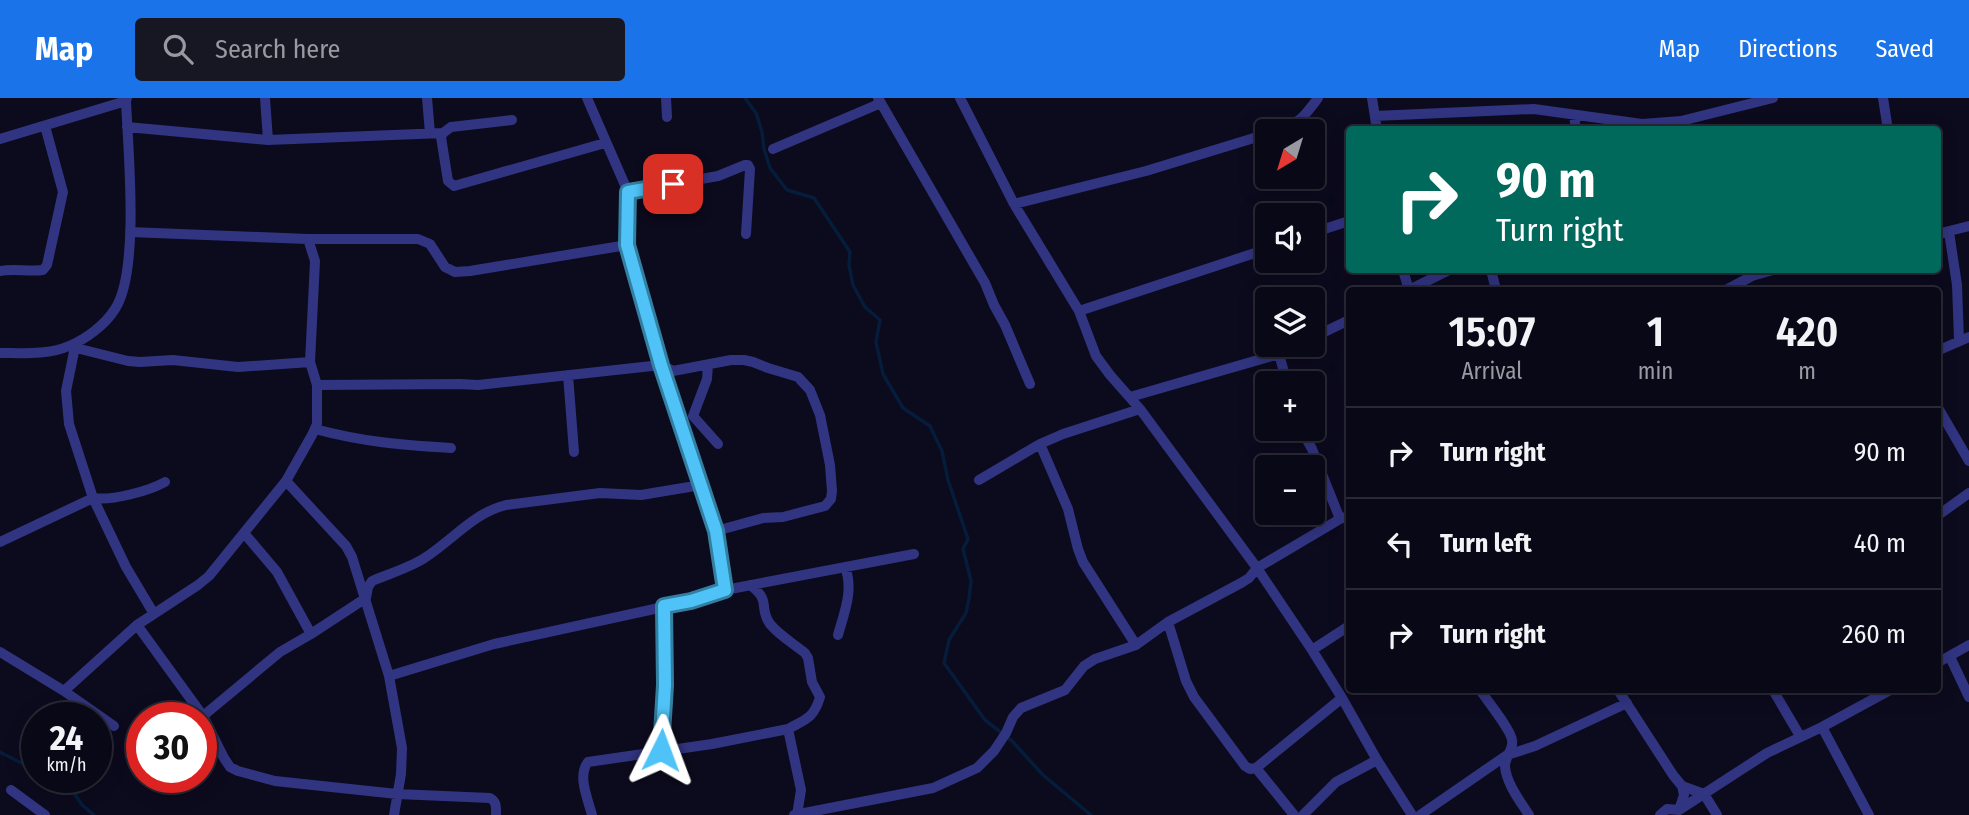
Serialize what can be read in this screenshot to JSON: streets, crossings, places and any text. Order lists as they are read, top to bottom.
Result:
{
  "north": "bottom left",
  "page": {
    "header": "Map",
    "search": "Search here",
    "nav": ["Map", "Directions", "Saved"],
    "map_buttons": ["+", "−"],
    "turn": ["90 m", "Turn right"],
    "eta": [
      "15:07",
      "Arrival",
      "1",
      "min",
      "420",
      "m"
    ],
    "list": [
      {
        "name": "Turn right",
        "value": "90 m"
      },
      {
        "name": "Turn left",
        "value": "40 m"
      },
      {
        "name": "Turn right",
        "value": "260 m"
      }
    ],
    "speed": "24 km/h",
    "limit": "30"
  }
}
